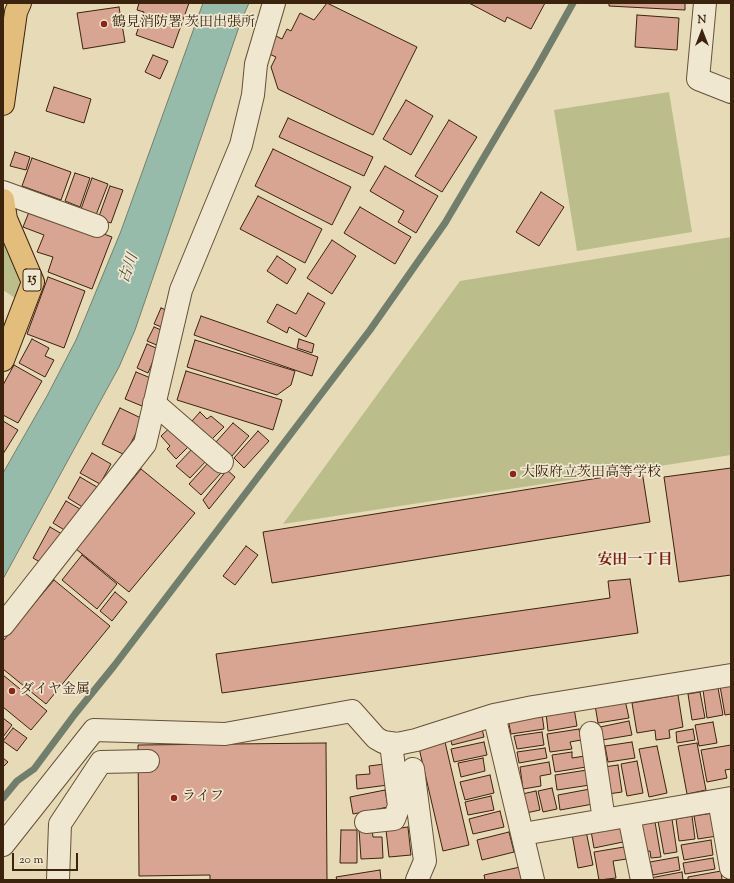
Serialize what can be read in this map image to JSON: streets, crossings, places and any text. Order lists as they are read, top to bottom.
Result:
{
  "streets": {
    "main road": ["15"]
  },
  "districts": ["安田一丁目"],
  "water": ["古川"],
  "places": [
    "鶴見消防署 茨田出張所",
    "大阪府立茨田高等学校",
    "ダイヤ金属",
    "ライフ"
  ],
  "scale_bar": "20 m",
  "north": "top"
}
